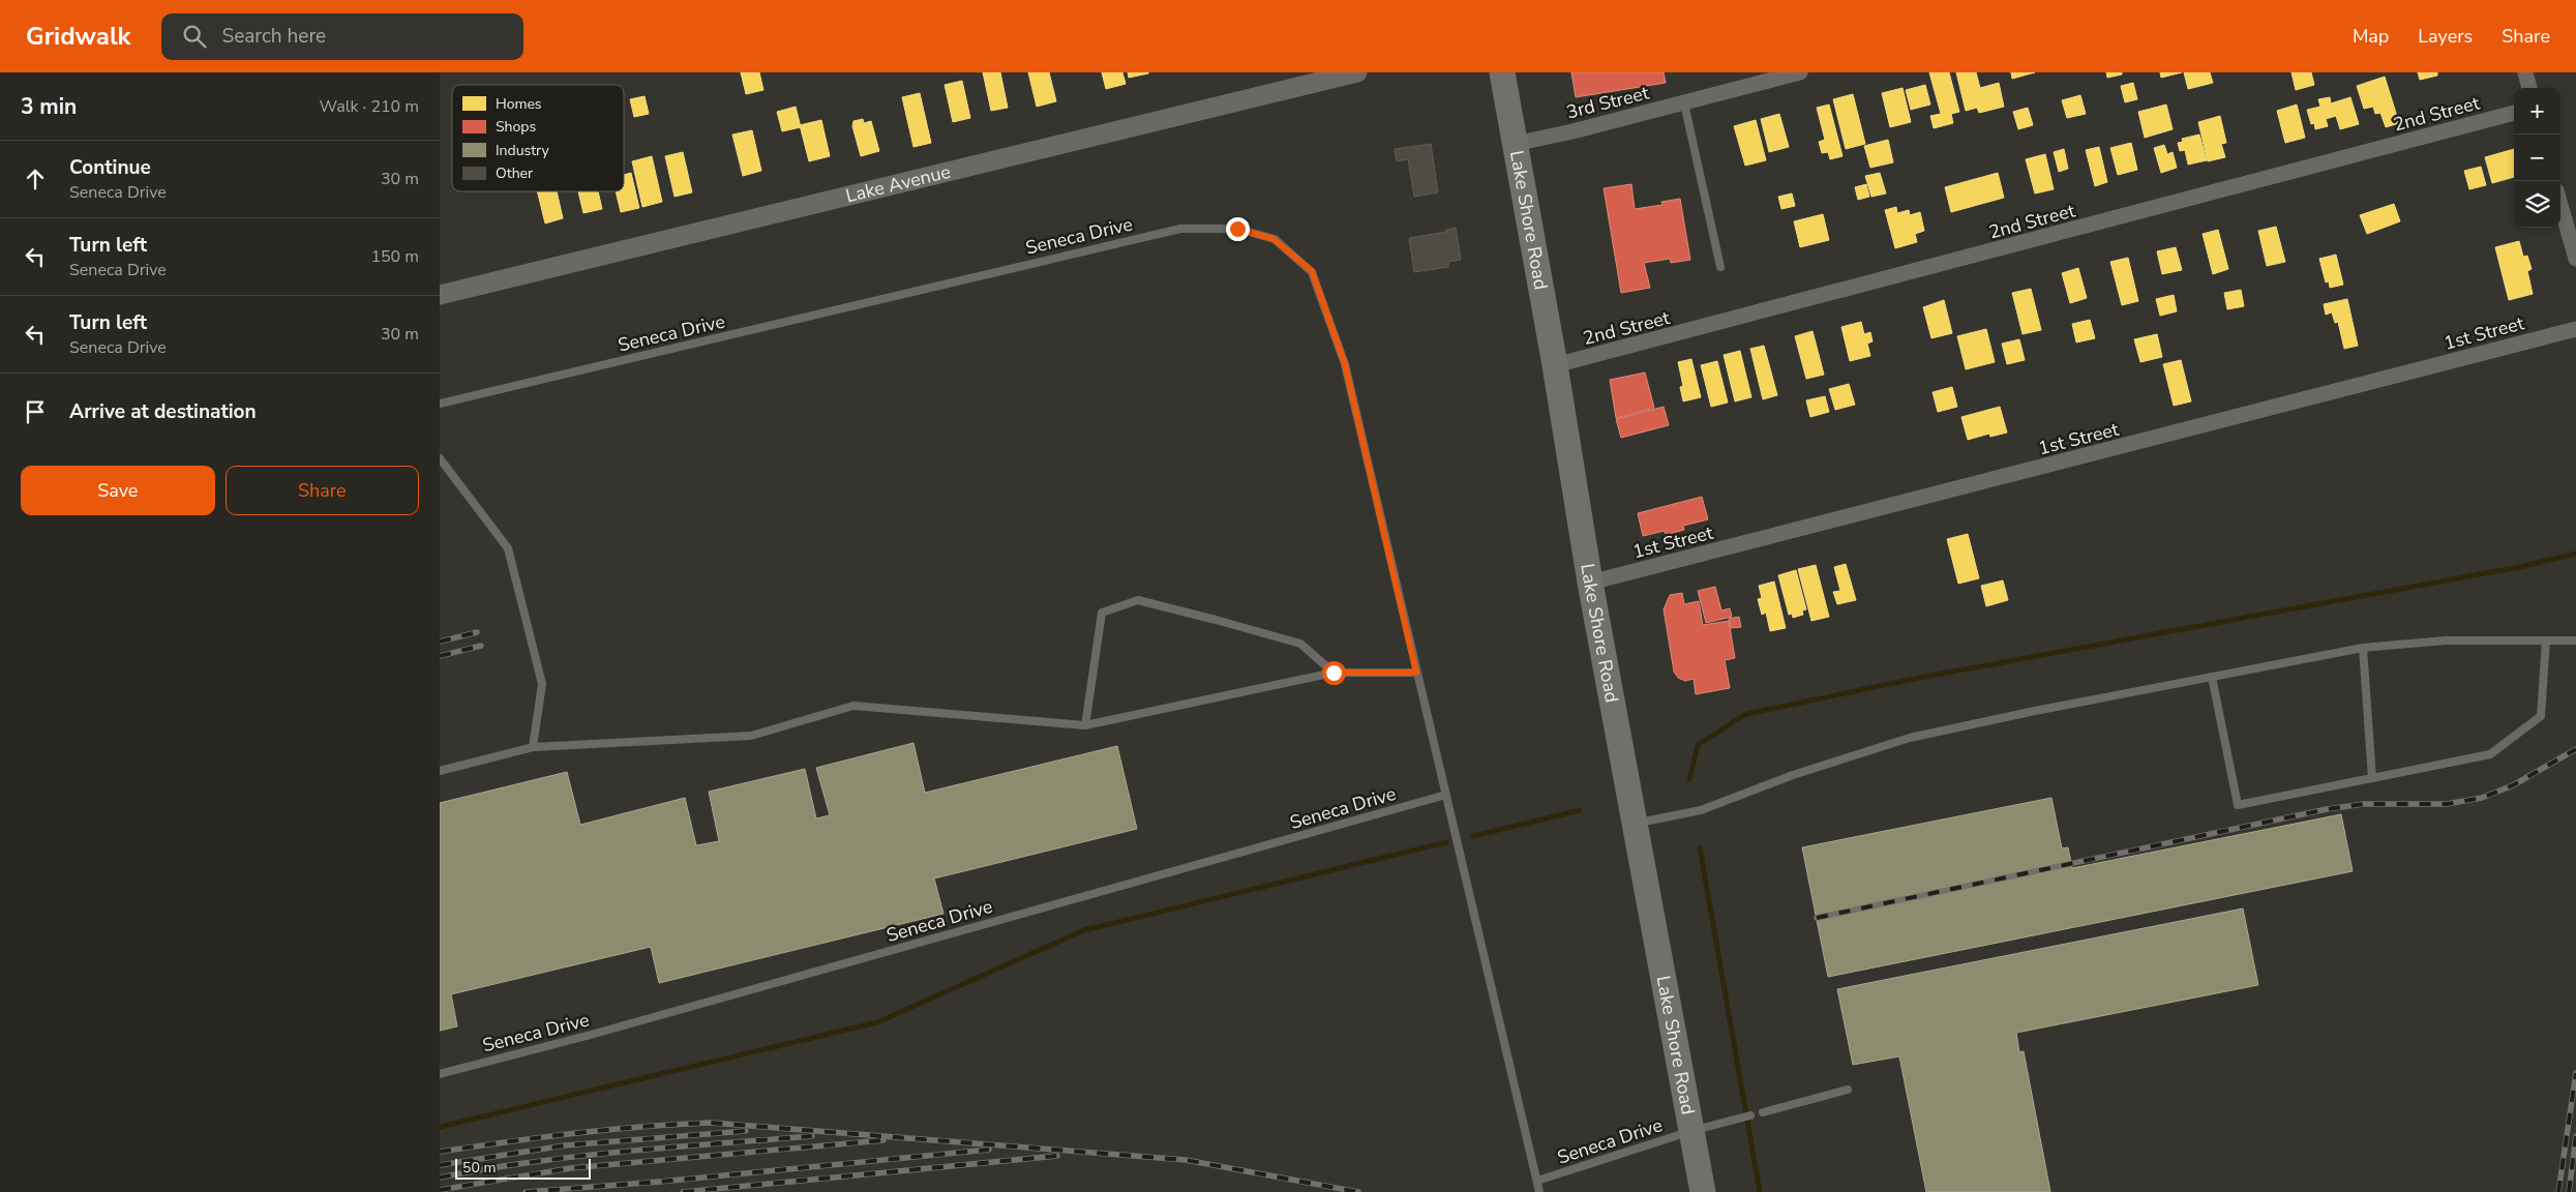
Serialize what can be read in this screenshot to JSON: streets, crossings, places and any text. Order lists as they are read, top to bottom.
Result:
{
  "streets": {
    "highway": ["Lake Shore Road"],
    "street": [
      "3rd Street",
      "2nd Street",
      "Lake Avenue",
      "1st Street"
    ],
    "lane": ["Seneca Drive"]
  },
  "crossings": [
    ["3rd Street", "Lake Shore Road"],
    ["2nd Street", "Lake Shore Road"],
    ["Lake Shore Road", "Seneca Drive"],
    ["Lake Shore Road", "1st Street"]
  ],
  "legend": [
    "Homes",
    "Shops",
    "Industry",
    "Other"
  ],
  "scale_bar": "50 m",
  "page": {
    "header": "Gridwalk",
    "search": "Search here",
    "nav": ["Map", "Layers", "Share"],
    "heading": ["3 min", "Walk · 210 m"],
    "map_buttons": ["+", "−"],
    "list": [
      ["Continue", "Seneca Drive", "30 m"],
      ["Turn left", "Seneca Drive", "150 m"],
      ["Turn left", "Seneca Drive", "30 m"],
      "Arrive at destination"
    ],
    "buttons": ["Save", "Share"],
    "scale": "50 m"
  }
}
